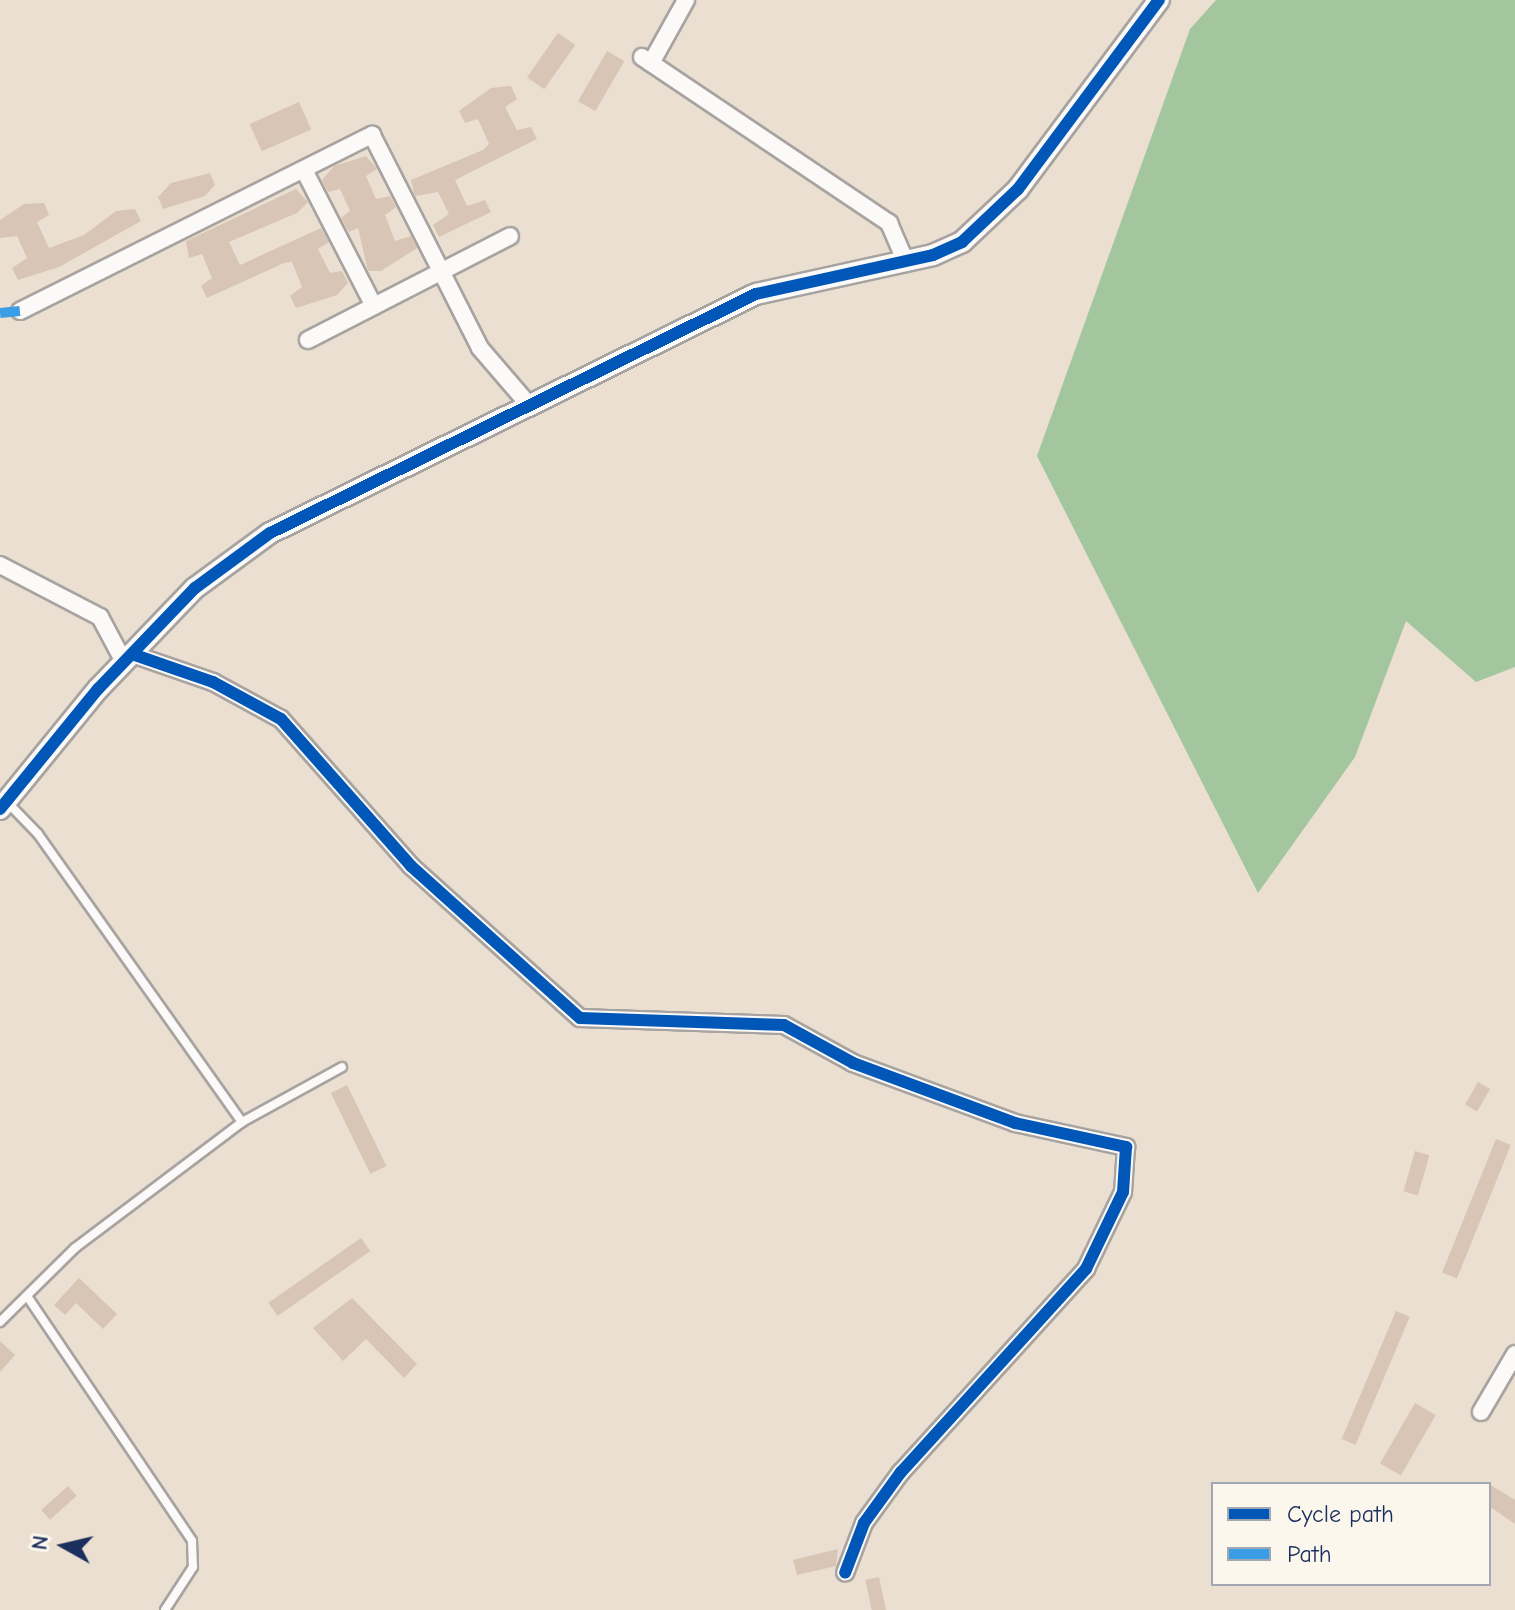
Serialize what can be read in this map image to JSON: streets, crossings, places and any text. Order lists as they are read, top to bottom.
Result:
{
  "legend": ["Cycle path", "Path"],
  "north": "left"
}
